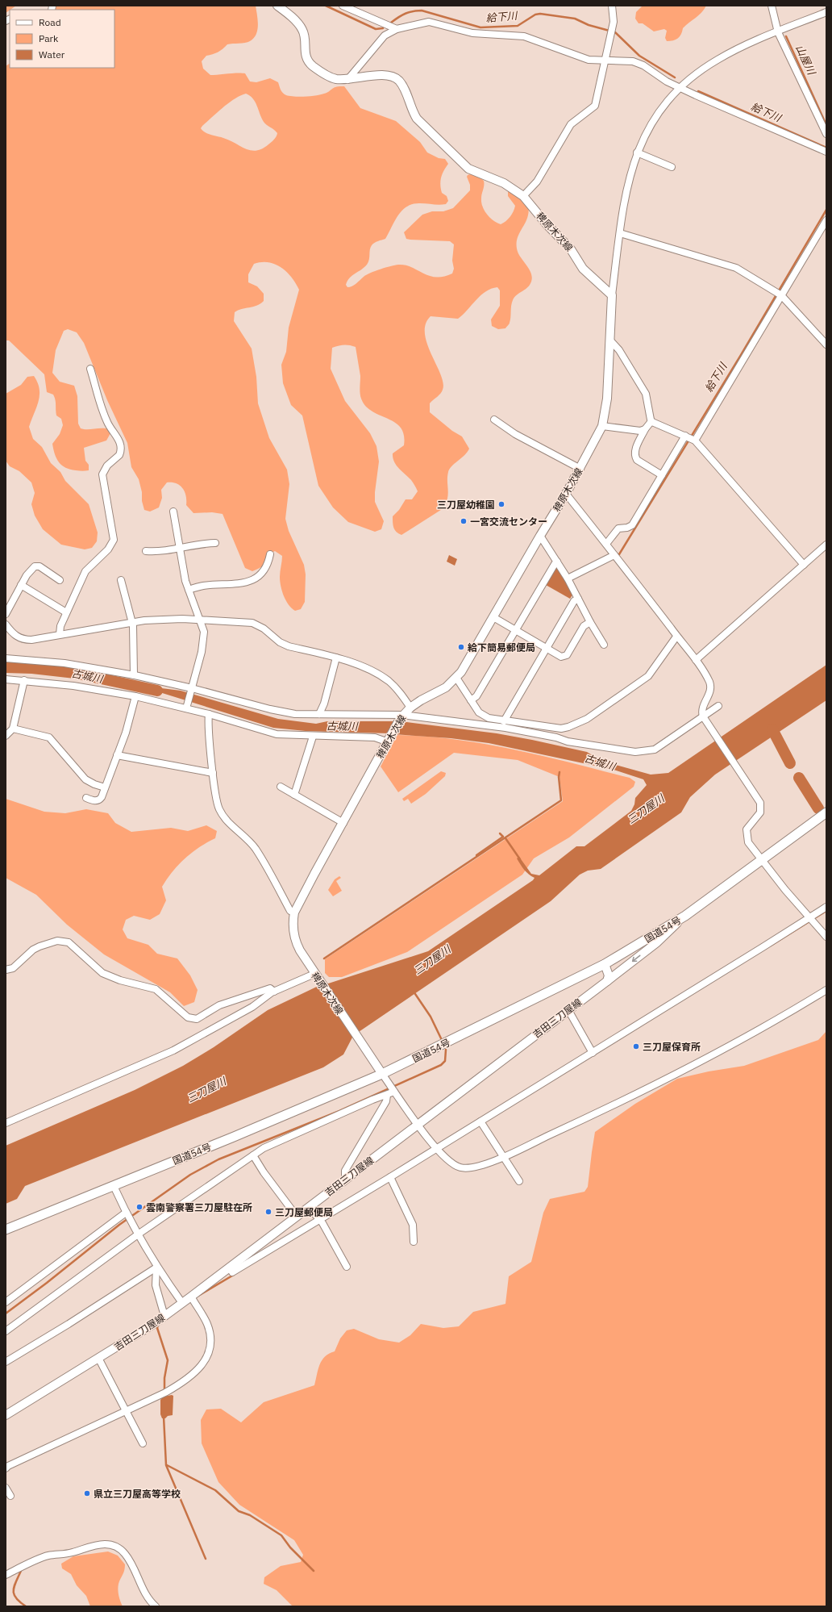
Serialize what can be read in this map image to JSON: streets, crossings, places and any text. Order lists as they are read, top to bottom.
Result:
{
  "streets": {
    "highway": ["国道54号"],
    "main road": ["稗原木次線", "吉田三刀屋線"]
  },
  "crossings": [
    ["稗原木次線", "国道54号"],
    ["国道54号", "吉田三刀屋線"]
  ],
  "water": [
    "給下川",
    "山屋川",
    "古城川",
    "三刀屋川"
  ],
  "places": [
    "三刀屋幼稚園",
    "一宮交流センター",
    "給下簡易郵便局",
    "三刀屋保育所",
    "雲南警察署三刀屋駐在所",
    "三刀屋郵便局",
    "県立三刀屋高等学校"
  ],
  "legend": ["Road", "Park", "Water"]
}
